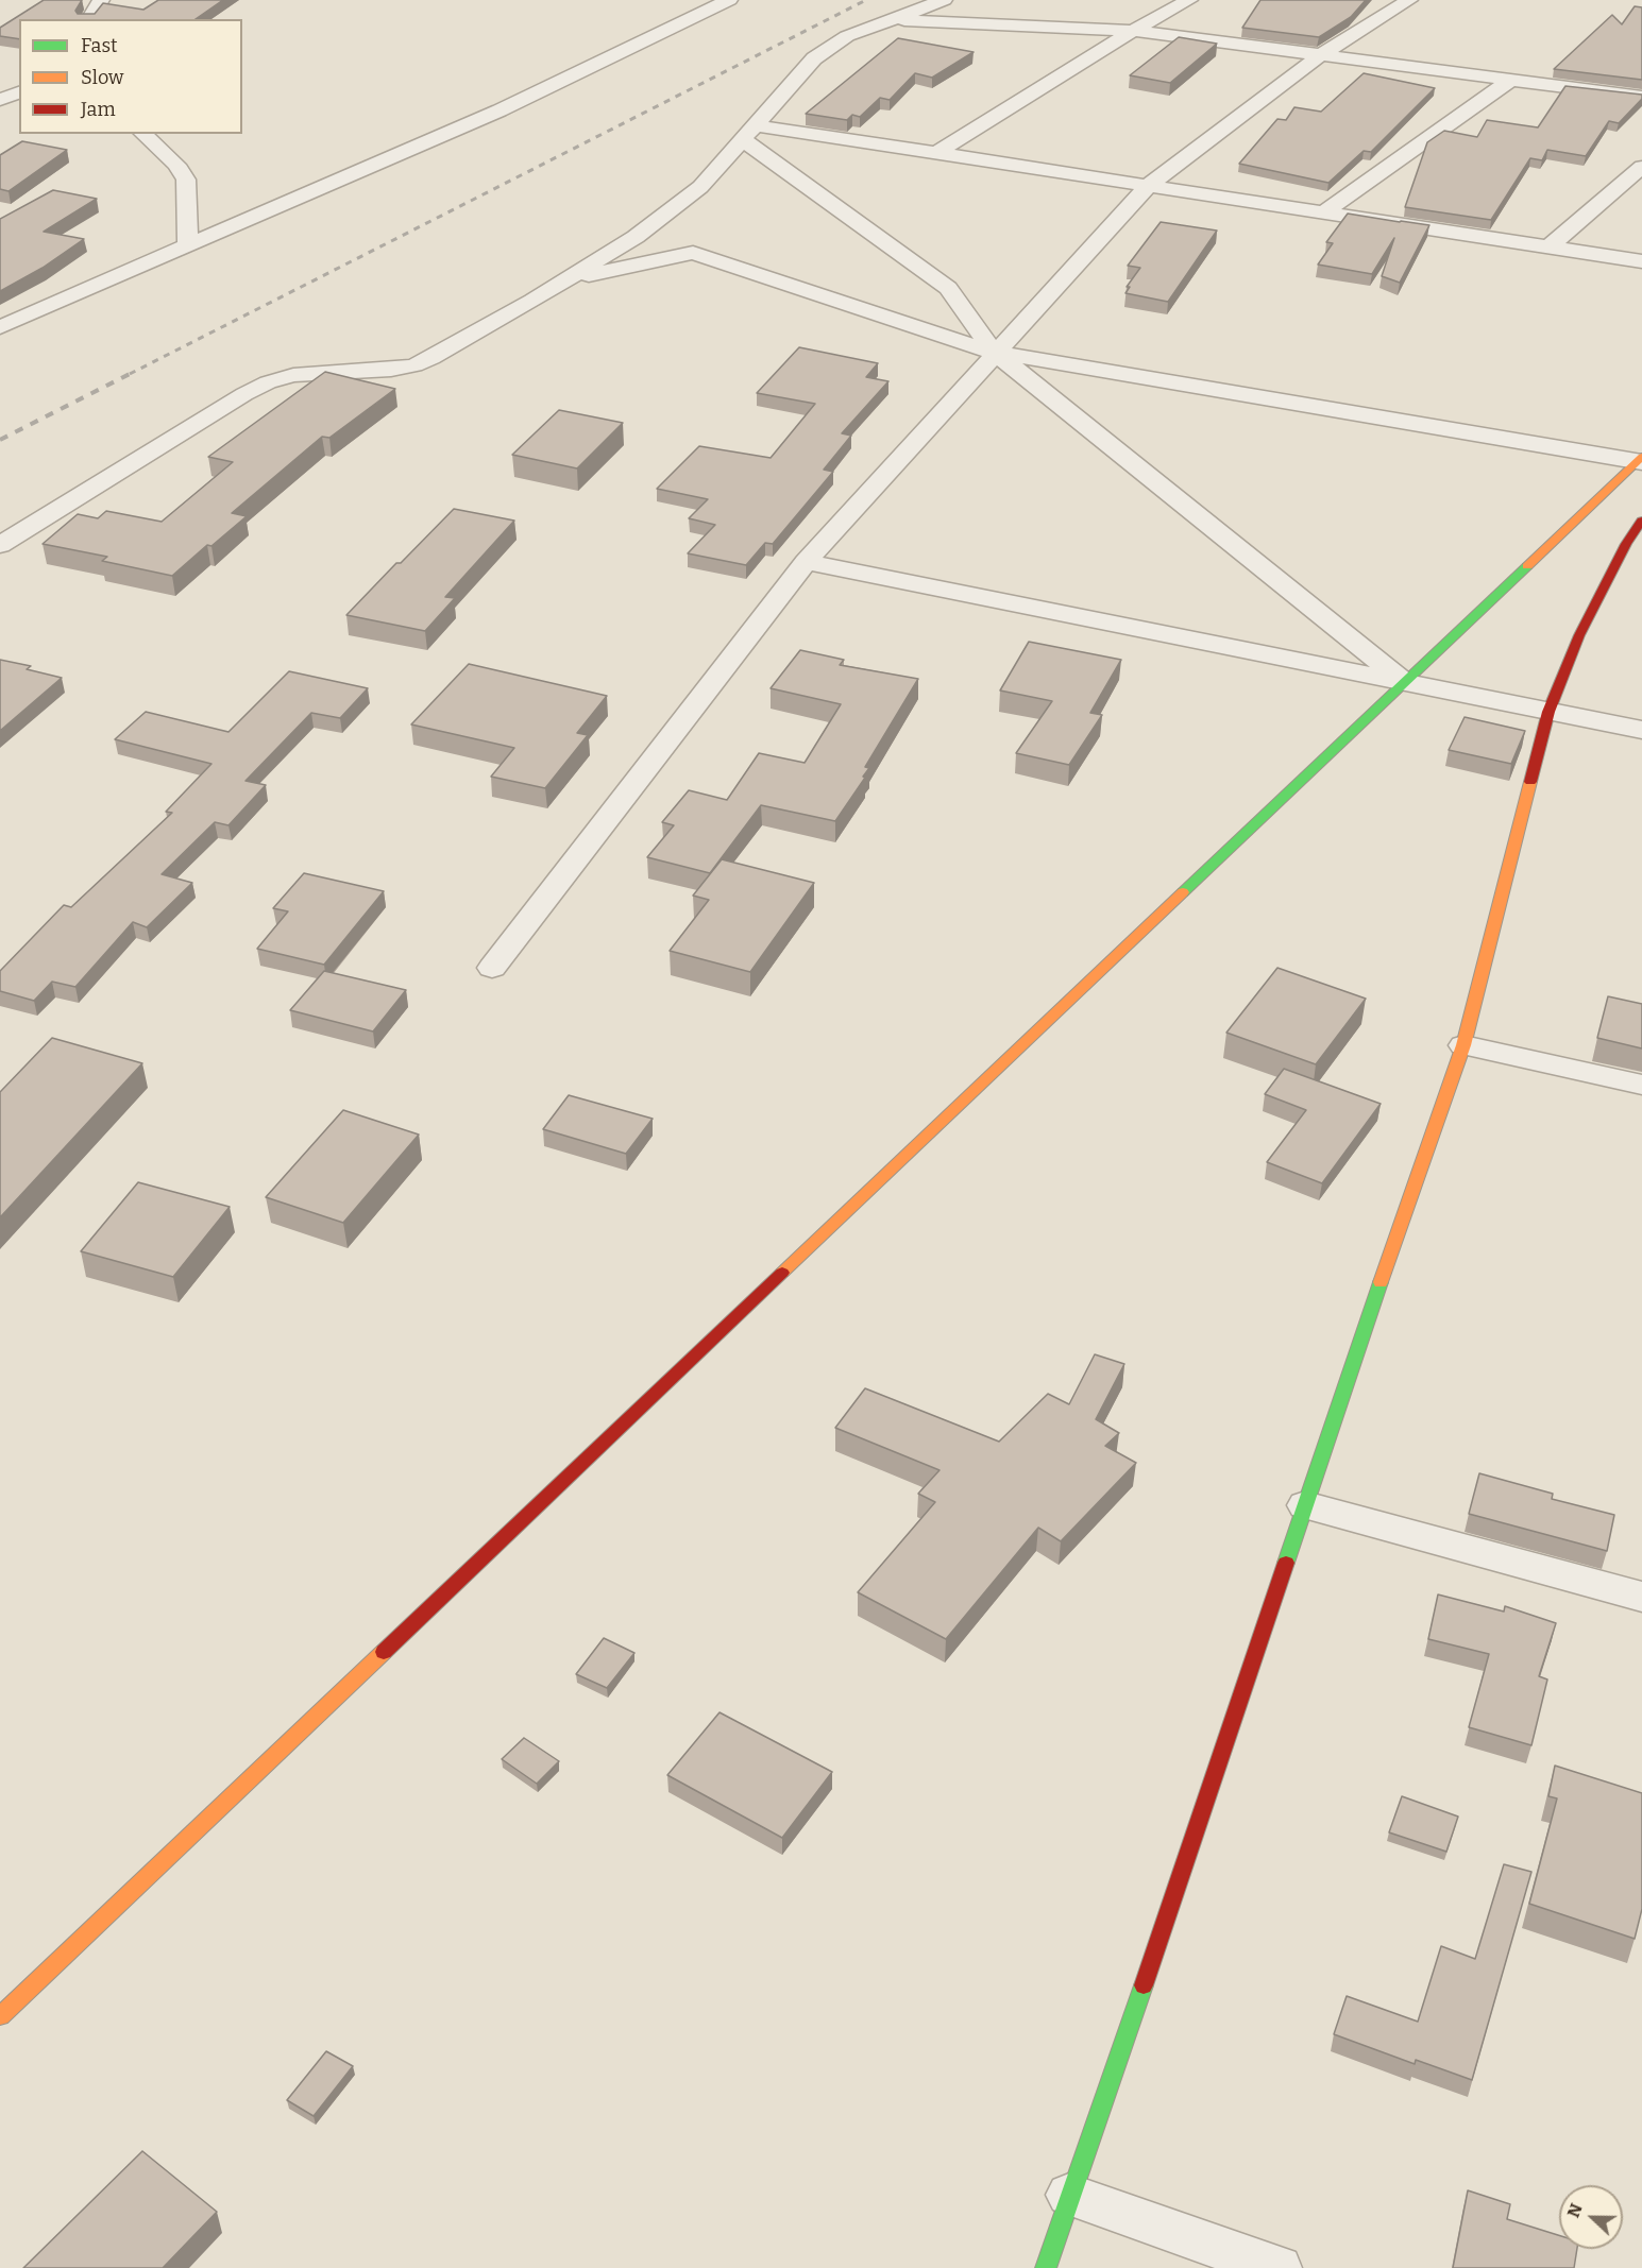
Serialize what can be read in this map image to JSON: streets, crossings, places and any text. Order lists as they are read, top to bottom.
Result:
{
  "legend": ["Fast", "Slow", "Jam"],
  "north": "left"
}
